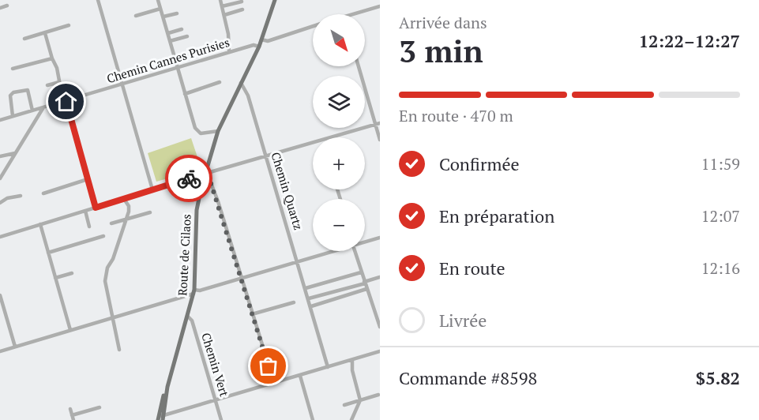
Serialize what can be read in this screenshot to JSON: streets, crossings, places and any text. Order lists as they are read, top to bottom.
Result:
{
  "streets": {
    "main road": ["Route de Cilaos"],
    "street": ["Chemin Cannes Purisies", "Chemin Quartz", "Chemin Vert"]
  },
  "crossings": [
    ["Chemin Cannes Purisies", "Route de Cilaos"],
    ["Chemin Quartz", "Route de Cilaos"],
    ["Route de Cilaos", "Chemin Vert"]
  ],
  "north": "bottom right",
  "page": {
    "heading": ["3 min", "Arrivée dans", "12:22–12:27"],
    "panel": ["Commande #8598", "$5.82"],
    "map_buttons": ["+", "−"],
    "bar": "En route · 470 m",
    "list": [
      ["Confirmée", "11:59"],
      ["En préparation", "12:07"],
      ["En route", "12:16"],
      "Livrée"
    ]
  }
}
